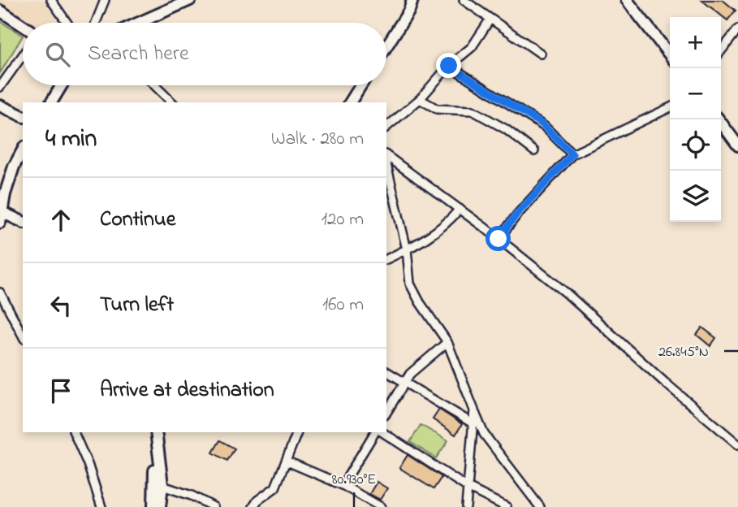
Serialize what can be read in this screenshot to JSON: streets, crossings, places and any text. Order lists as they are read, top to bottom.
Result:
{
  "page": {
    "map_buttons": ["+", "−"],
    "search": "Search here",
    "heading": ["4 min", "Walk · 280 m"],
    "list": [
      ["Continue", "120 m"],
      ["Turn left", "160 m"],
      "Arrive at destination"
    ]
  },
  "coordinates": ["26.845°N", "80.930°E"]
}
